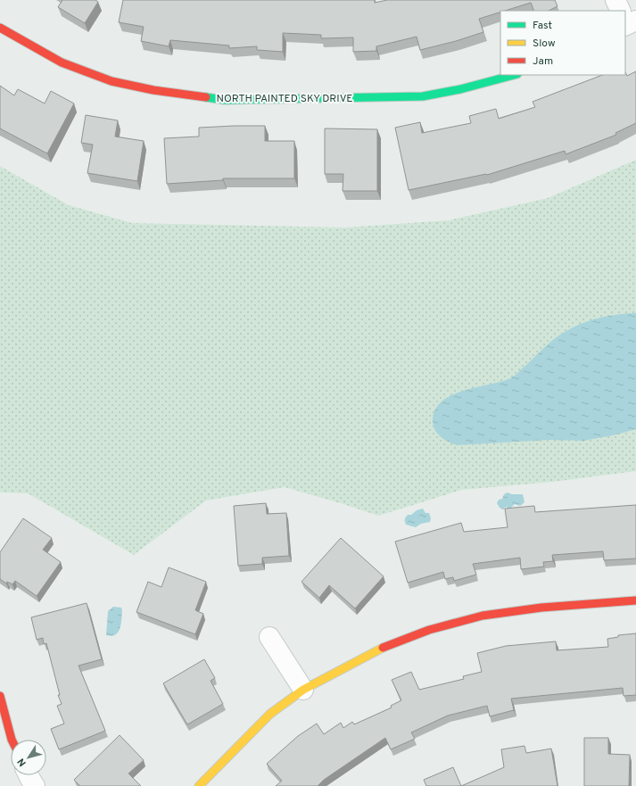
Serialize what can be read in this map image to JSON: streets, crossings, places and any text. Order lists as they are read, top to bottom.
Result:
{
  "streets": {
    "street": ["NORTH PAINTED SKY DRIVE"]
  },
  "legend": ["Fast", "Slow", "Jam"],
  "north": "bottom left"
}
